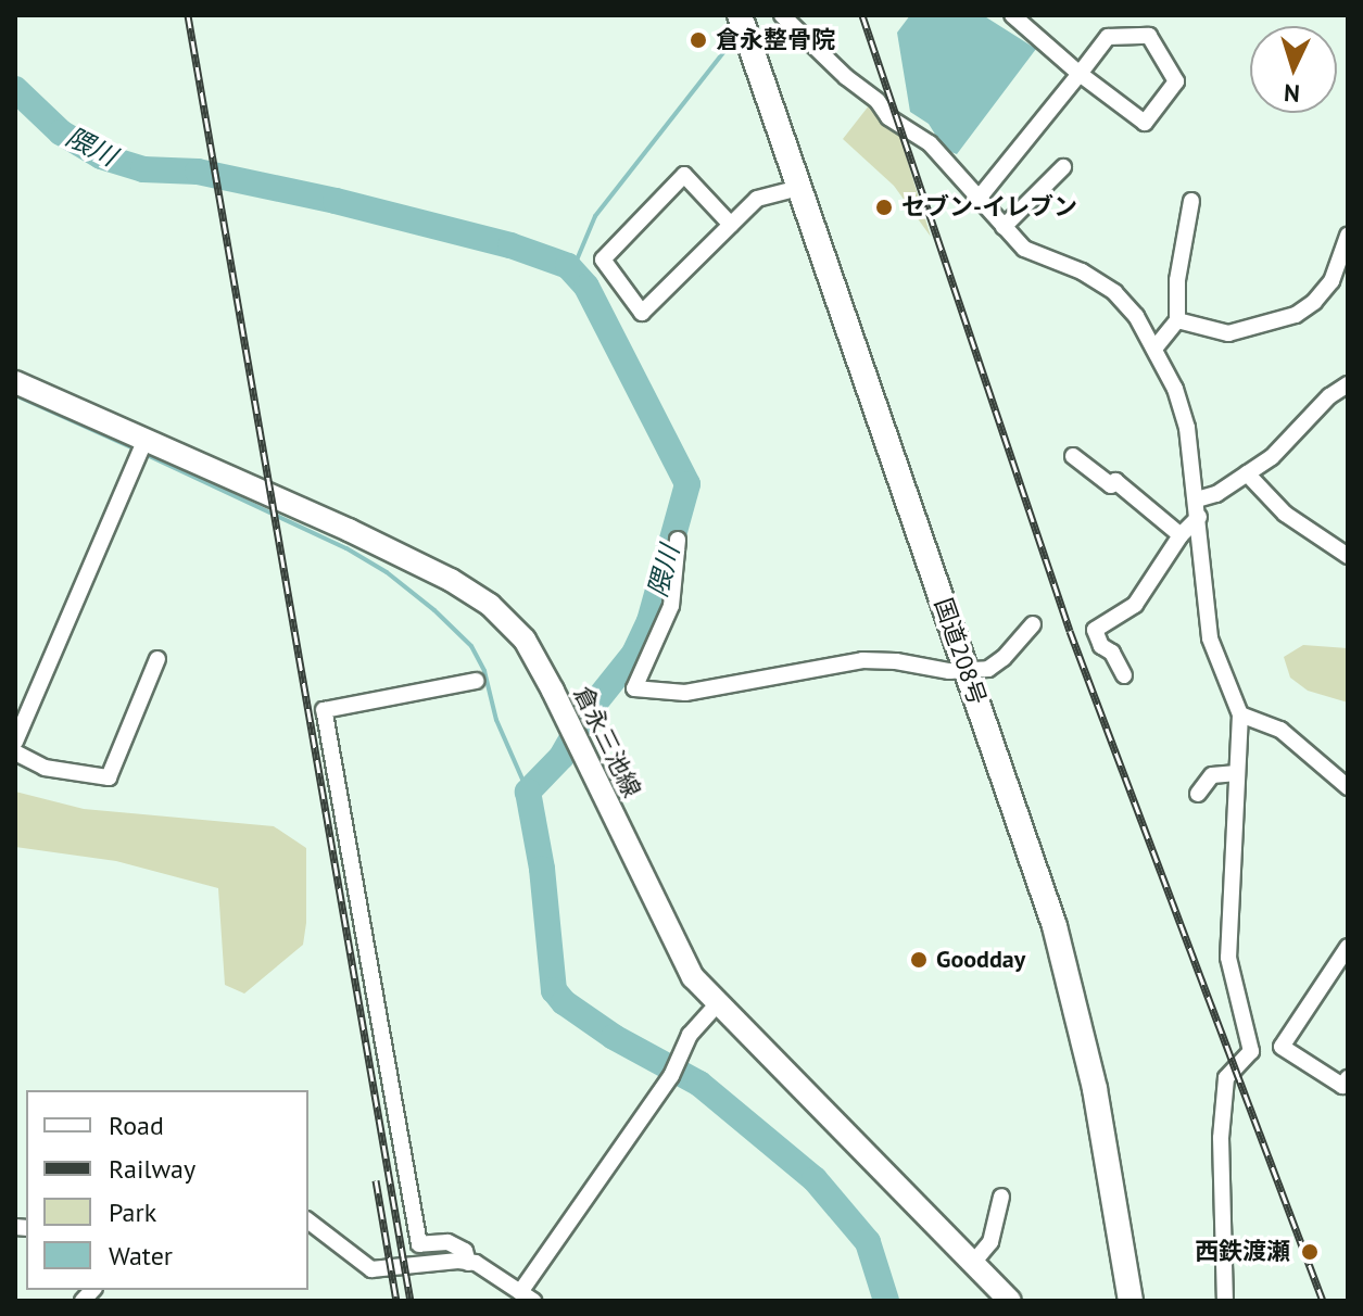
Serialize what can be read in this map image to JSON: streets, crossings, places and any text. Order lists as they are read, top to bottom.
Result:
{
  "streets": {
    "highway": ["国道208号"],
    "main road": ["倉永三池線"]
  },
  "water": ["隈川"],
  "places": [
    "倉永整骨院",
    "セブン-イレブン",
    "Goodday",
    "西鉄渡瀬"
  ],
  "legend": [
    "Road",
    "Railway",
    "Park",
    "Water"
  ],
  "north": "bottom"
}
